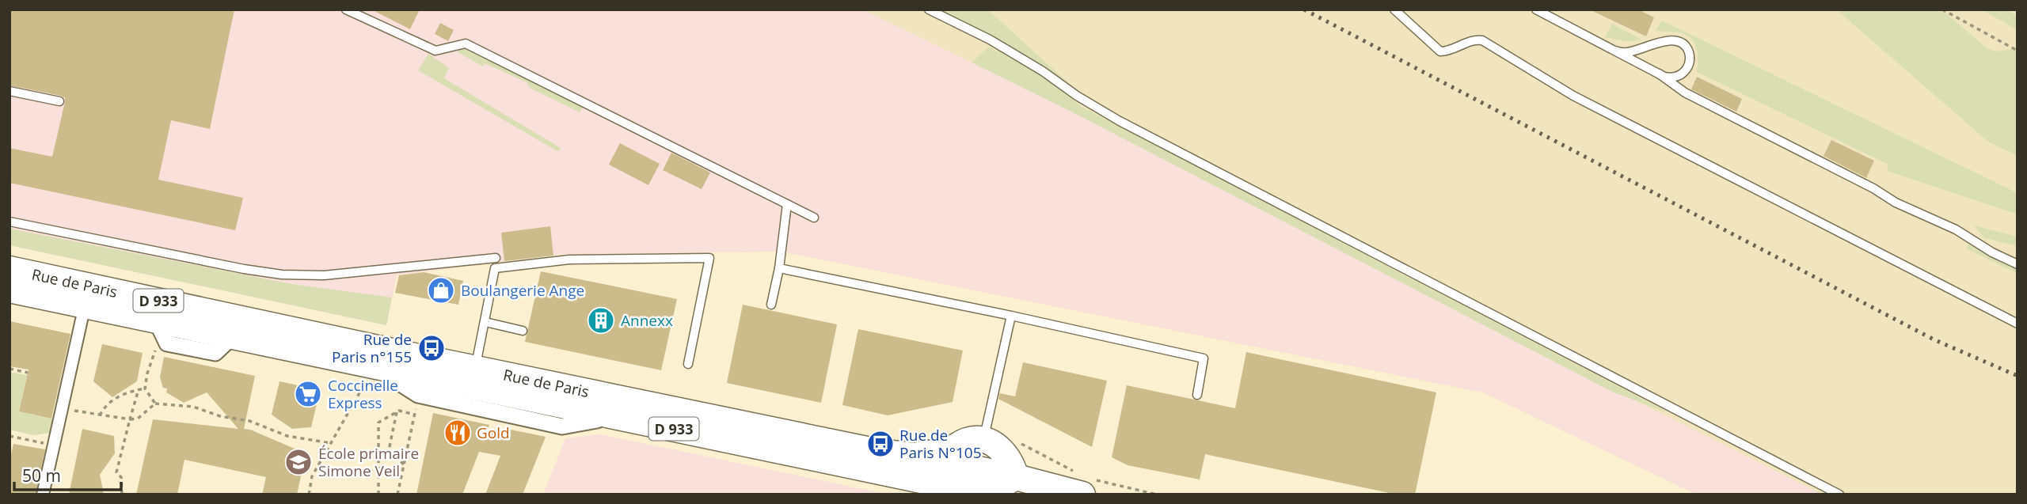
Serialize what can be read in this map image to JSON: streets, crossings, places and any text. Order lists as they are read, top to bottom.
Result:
{
  "streets": {
    "main road": ["Rue de Paris", "D 933"]
  },
  "places": {
    "shop": ["Boulangerie Ange"],
    "building": ["Annexx"],
    "bus stop": ["Rue de Paris n°155", "Rue de Paris N°105"],
    "supermarket": ["Coccinelle Express"],
    "restaurant": ["Gold"],
    "school or university": ["École primaire Simone Veil"]
  },
  "scale_bar": "50 m"
}
